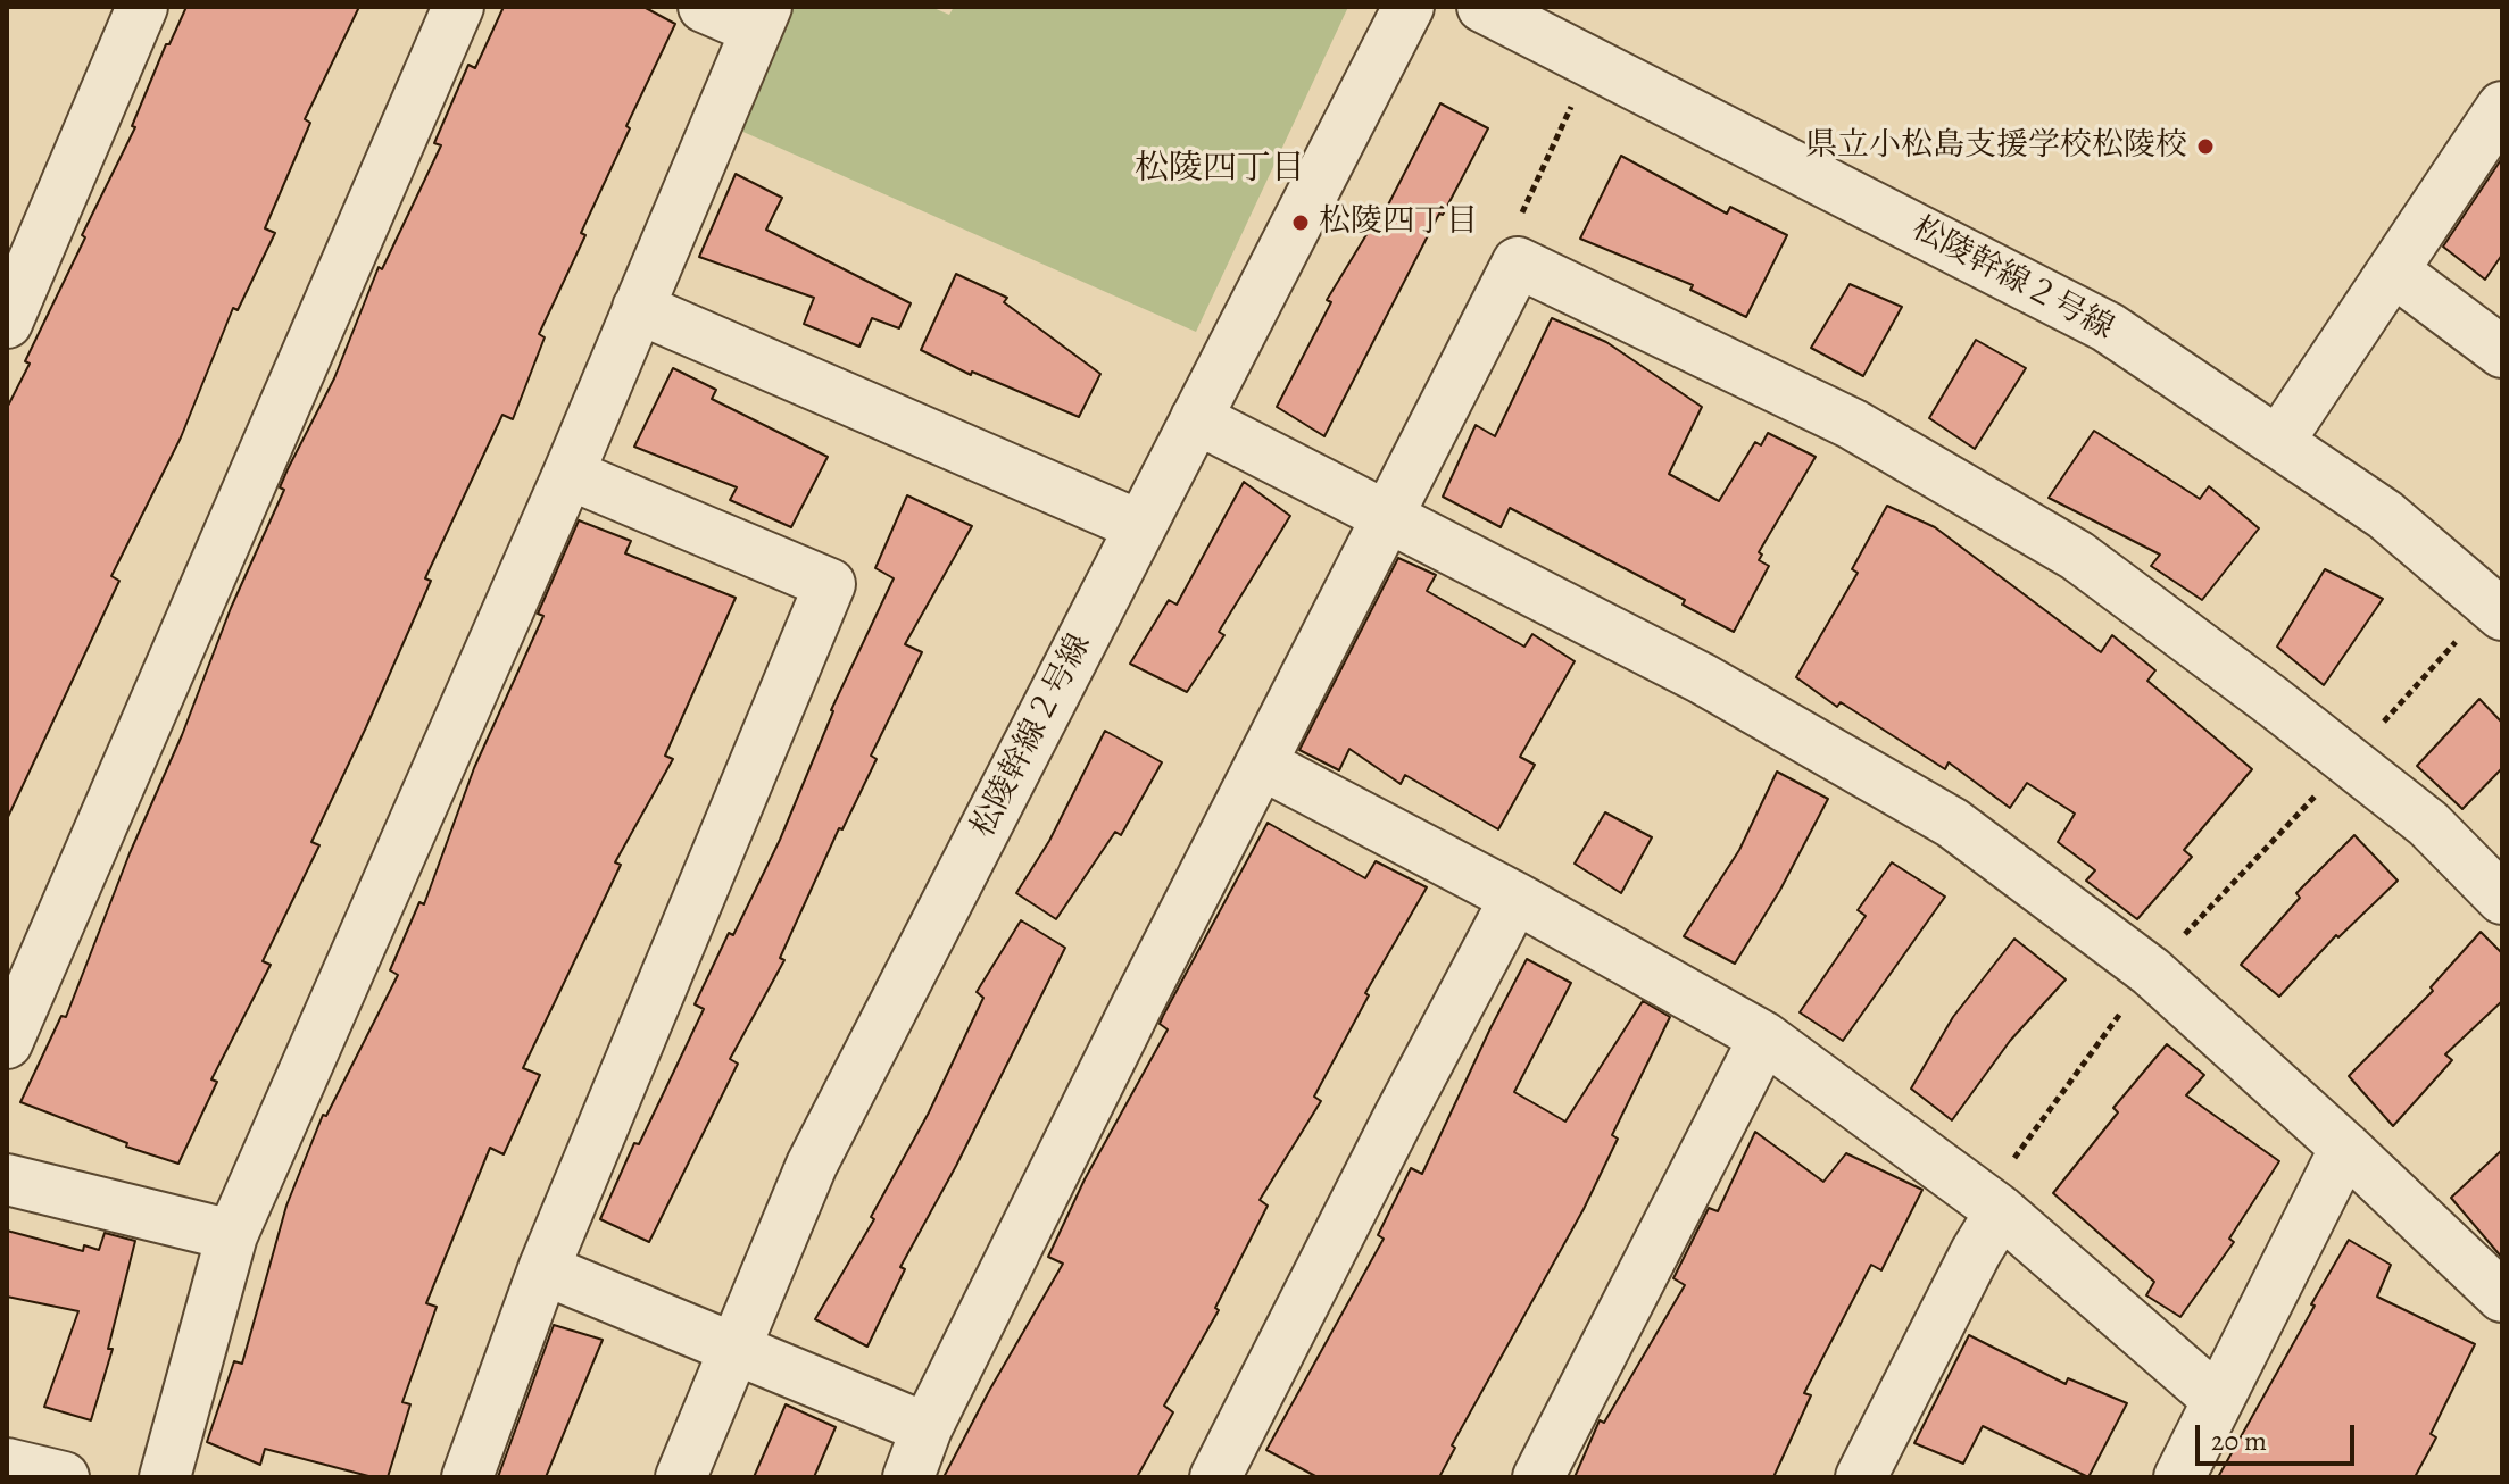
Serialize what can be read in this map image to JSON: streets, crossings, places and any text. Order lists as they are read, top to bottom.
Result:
{
  "streets": {
    "street": ["松陵幹線２号線"]
  },
  "districts": ["松陵四丁目"],
  "places": ["県立小松島支援学校松陵校", "松陵四丁目"],
  "scale_bar": "20 m"
}
